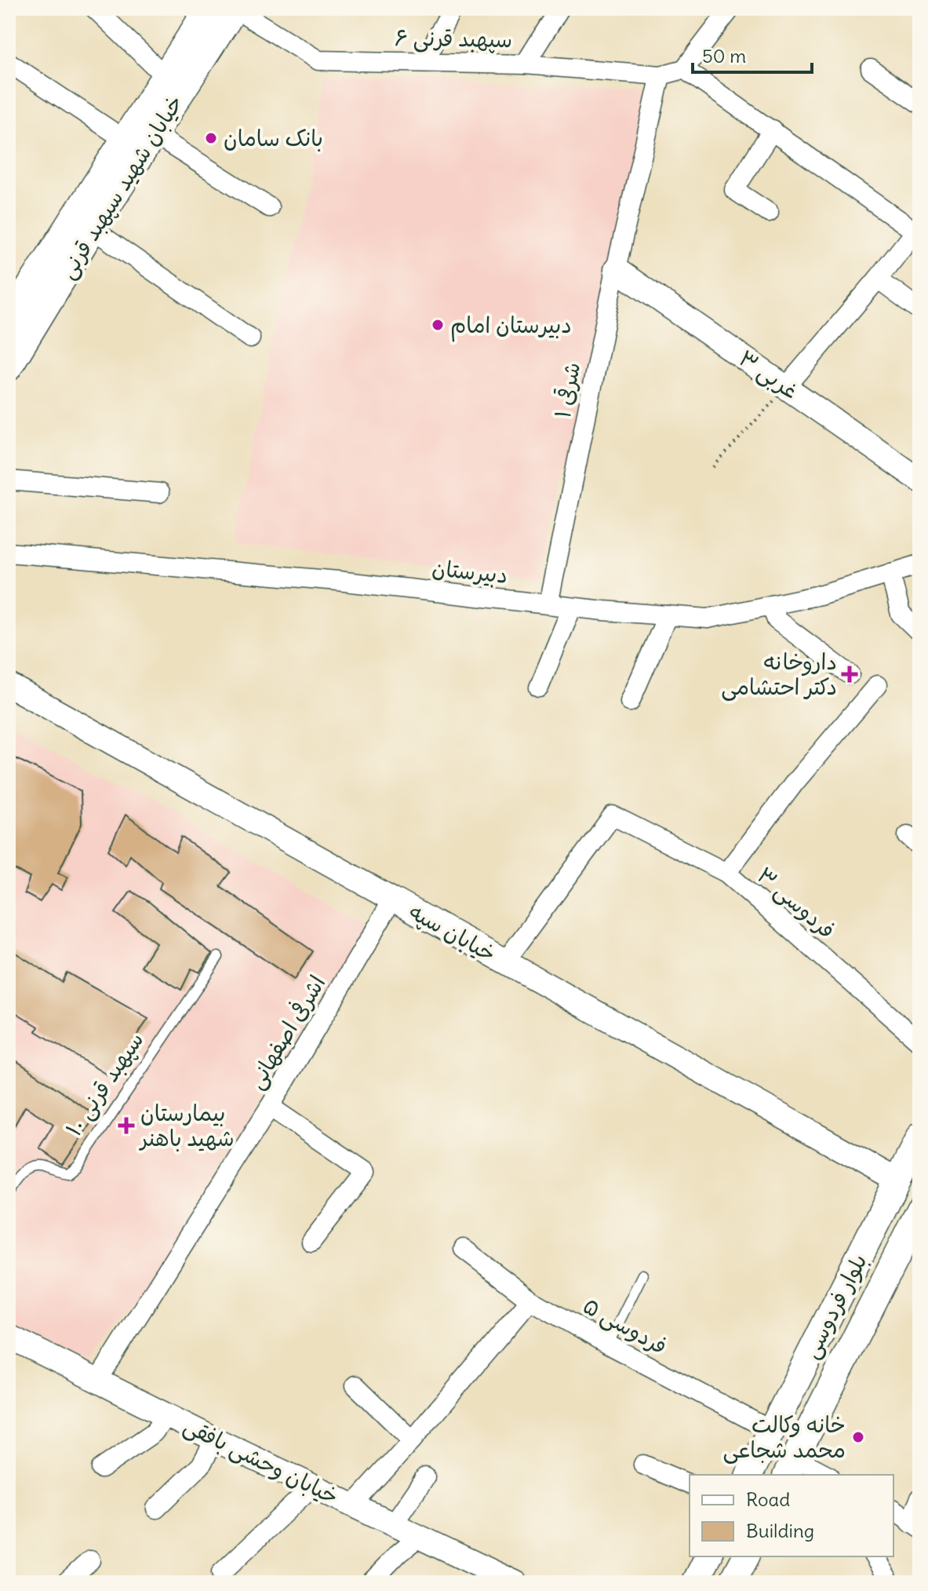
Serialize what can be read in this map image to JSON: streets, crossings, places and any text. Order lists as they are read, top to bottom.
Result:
{
  "streets": {
    "main road": ["خیابان شهید سپهبد قرنی", "بلوار فردوسی"],
    "street": [
      "سپهبد قرنی ۶",
      "۳ غربی",
      "شرقی ۱",
      "دبیرستان",
      "فردوسی ۳",
      "خیابان سپه",
      "اشرفی اصفهانی",
      "فردوسی ۵",
      "خیابان وحشی بافقی"
    ],
    "lane": ["سپهبد قرنی ۱۰"]
  },
  "crossings": [
    ["سپهبد قرنی ۶", "خیابان شهید سپهبد قرنی"],
    ["سپهبد قرنی ۶", "شرقی ۱"],
    ["۳ غربی", "شرقی ۱"],
    ["شرقی ۱", "دبیرستان"],
    ["خیابان سپه", "اشرفی اصفهانی"],
    ["خیابان سپه", "بلوار فردوسی"],
    ["اشرفی اصفهانی", "خیابان وحشی بافقی"],
    ["بلوار فردوسی", "فردوسی ۵"]
  ],
  "places": {
    "other": ["بانک سامان", "دبیرستان امام", "خانه وکالت محمد شجاعی"],
    "health": ["داروخانه دکتر احتشامی", "بیمارستان شهید باهنر"]
  },
  "legend": ["Road", "Building"],
  "scale_bar": "50 m"
}
